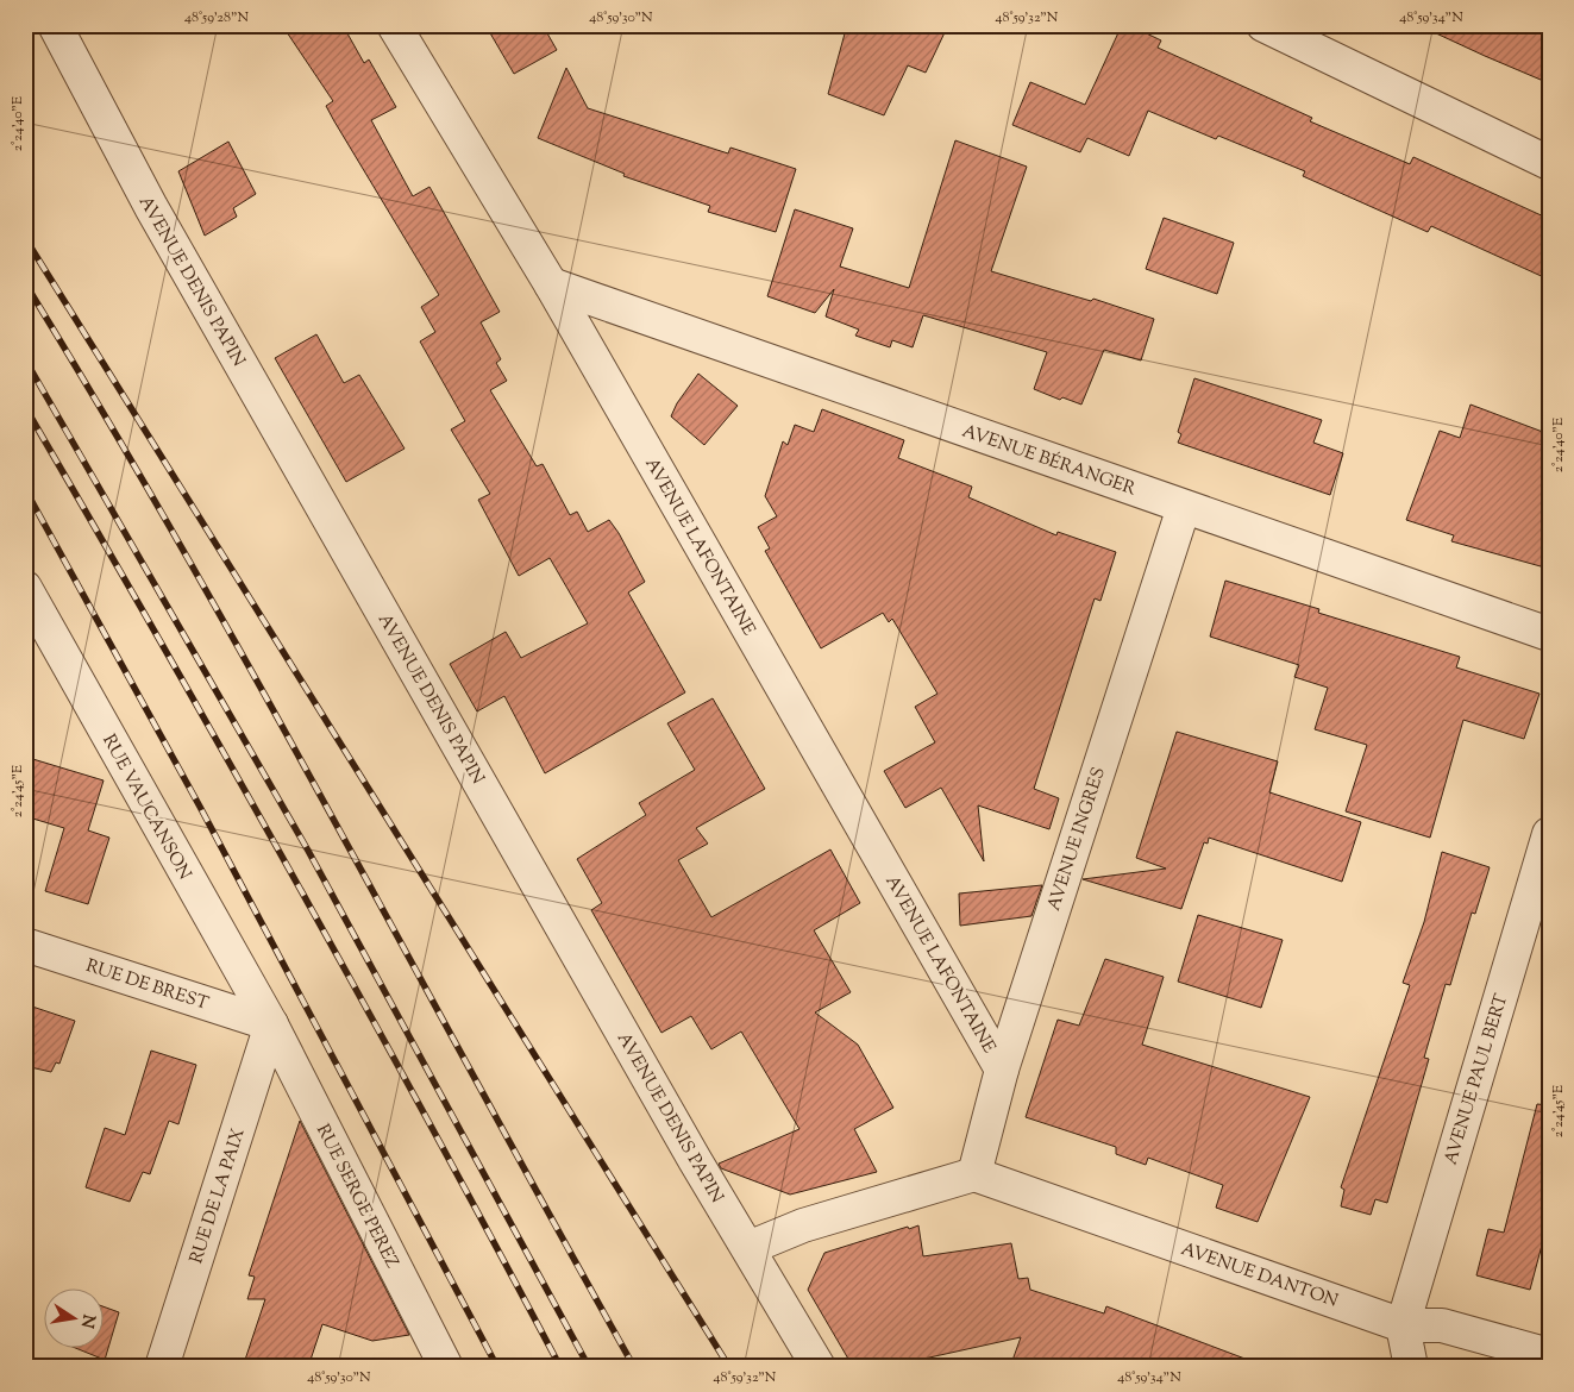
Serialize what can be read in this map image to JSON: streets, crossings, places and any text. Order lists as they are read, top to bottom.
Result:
{
  "streets": {
    "street": [
      "AVENUE DENIS PAPIN",
      "AVENUE BÉRANGER",
      "AVENUE LAFONTAINE",
      "RUE VAUCANSON",
      "AVENUE INGRES",
      "RUE DE BREST",
      "AVENUE PAUL BERT",
      "RUE DE LA PAIX",
      "RUE SERGE PEREZ",
      "AVENUE DANTON"
    ]
  },
  "crossings": [
    ["AVENUE BÉRANGER", "AVENUE LAFONTAINE"],
    ["AVENUE BÉRANGER", "AVENUE INGRES"],
    ["AVENUE LAFONTAINE", "AVENUE INGRES"],
    ["RUE VAUCANSON", "RUE DE BREST"],
    ["RUE VAUCANSON", "RUE DE LA PAIX"],
    ["RUE VAUCANSON", "RUE SERGE PEREZ"],
    ["AVENUE INGRES", "AVENUE DANTON"],
    ["RUE DE BREST", "RUE DE LA PAIX"],
    ["RUE DE BREST", "RUE SERGE PEREZ"],
    ["AVENUE PAUL BERT", "AVENUE DANTON"],
    ["RUE DE LA PAIX", "RUE SERGE PEREZ"]
  ],
  "north": "right",
  "coordinates": [
    "48°59'28\"N",
    "48°59'30\"N",
    "48°59'32\"N",
    "48°59'34\"N",
    "2°24'40\"E",
    "2°24'45\"E"
  ]
}
